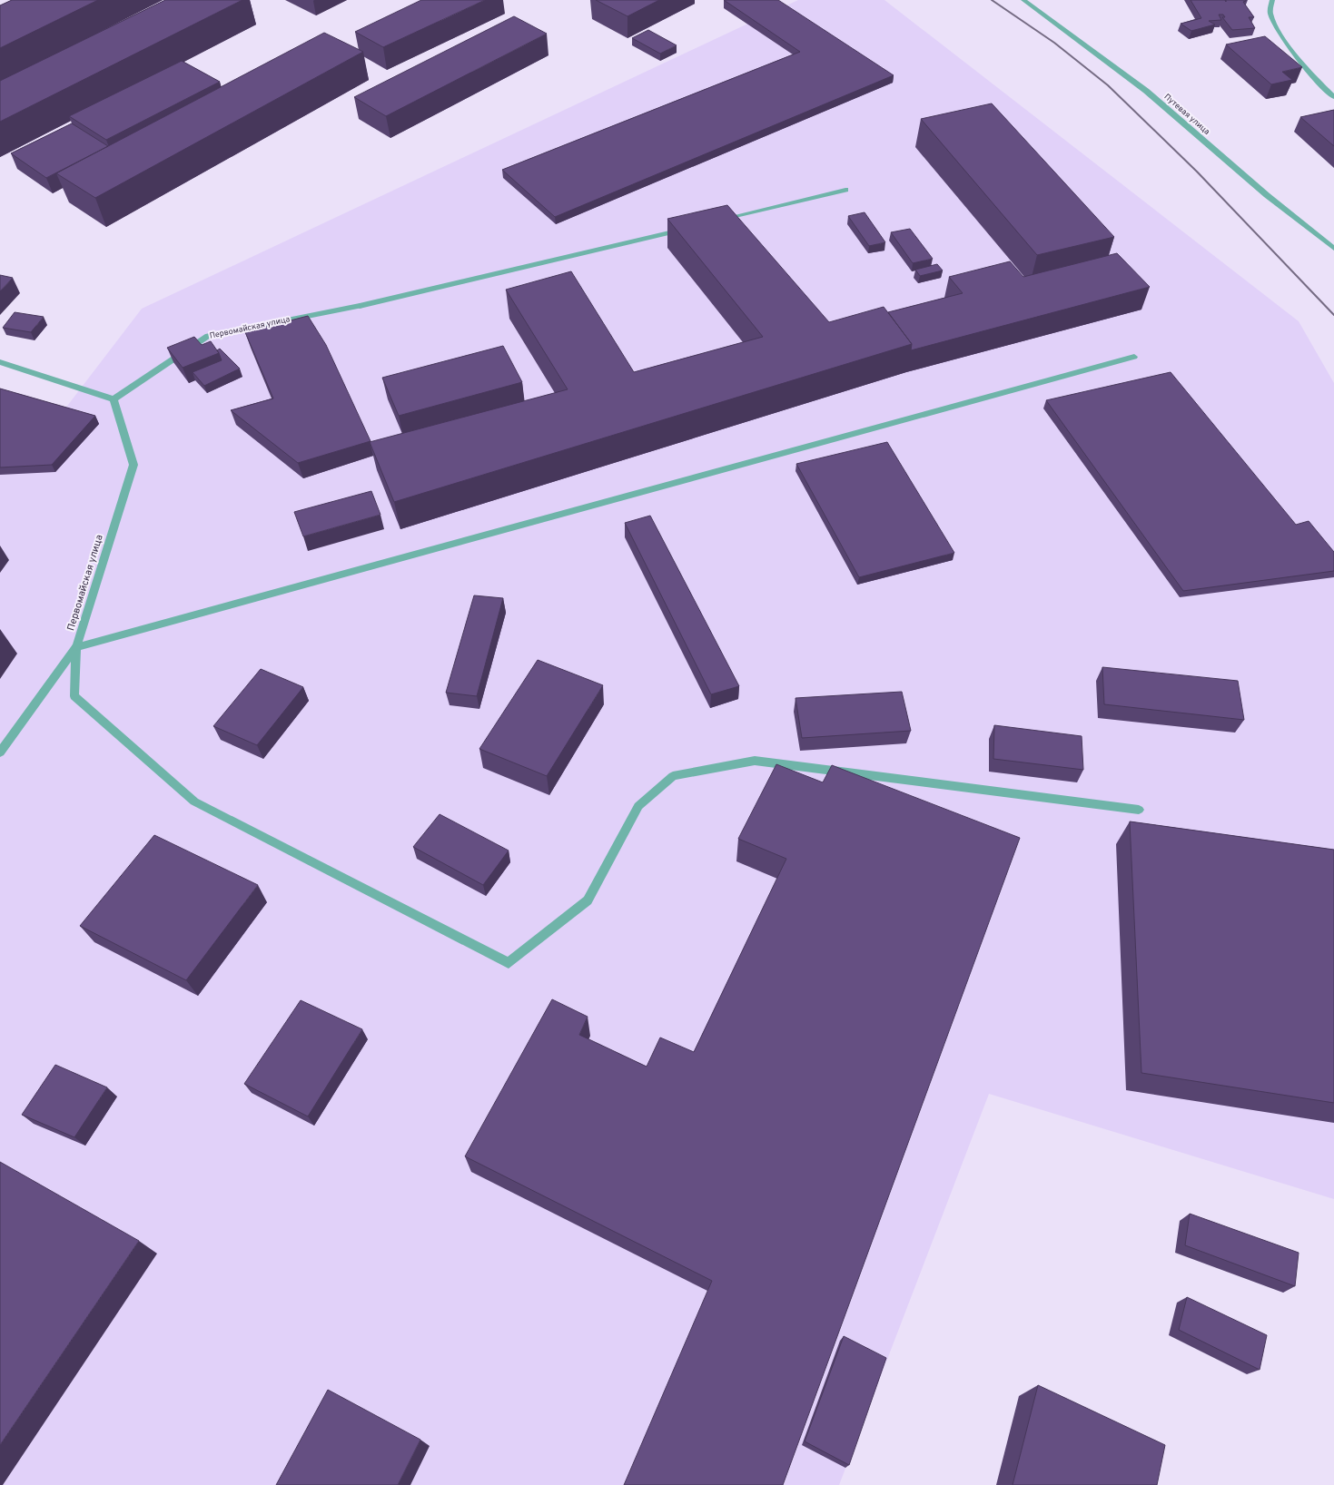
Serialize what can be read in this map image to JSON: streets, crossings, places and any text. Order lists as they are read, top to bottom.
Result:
{
  "streets": {
    "street": ["Путевая улица", "Первомайская улица"]
  }
}
